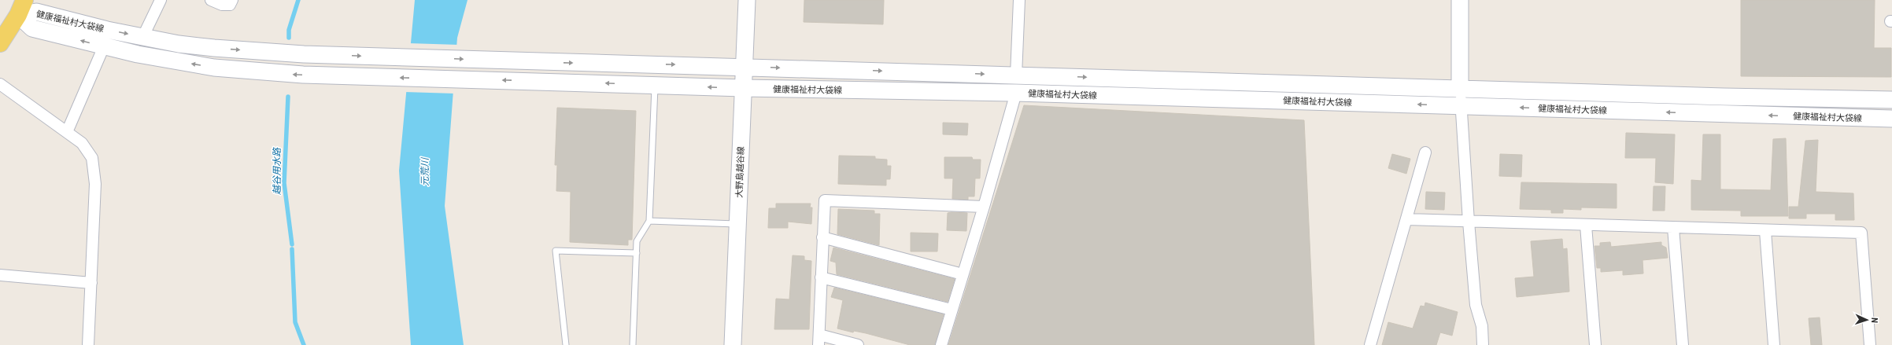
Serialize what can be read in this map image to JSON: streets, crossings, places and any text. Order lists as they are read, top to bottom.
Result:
{
  "streets": {
    "street": ["健康福祉村大袋線", "大野島越谷線"]
  },
  "crossings": [
    ["健康福祉村大袋線", "大野島越谷線"]
  ],
  "water": ["越谷用水路", "元荒川"],
  "north": "right"
}
